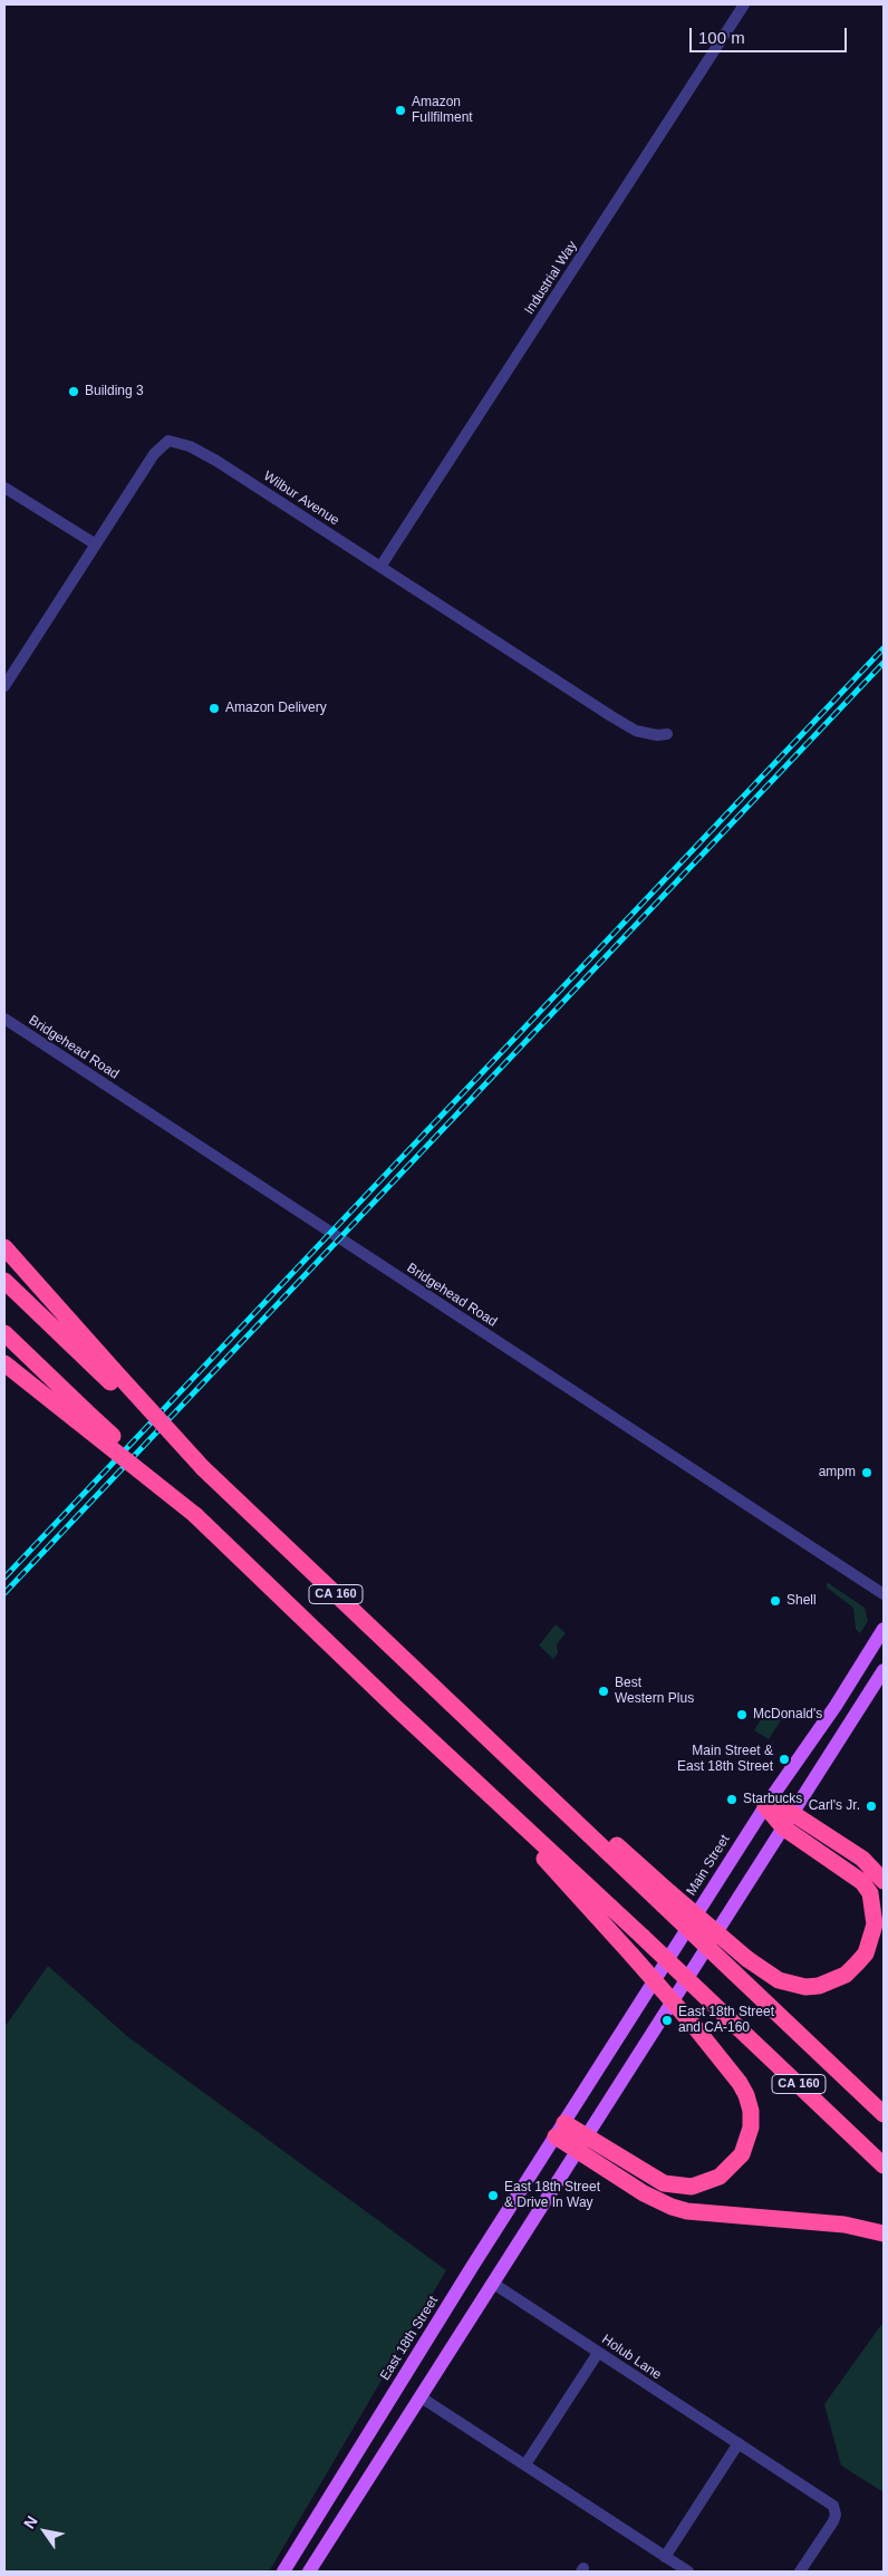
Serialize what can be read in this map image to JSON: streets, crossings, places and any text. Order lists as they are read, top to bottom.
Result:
{
  "streets": {
    "highway": ["CA 160"],
    "main road": ["Main Street", "East 18th Street"],
    "street": [
      "Industrial Way",
      "Wilbur Avenue",
      "Bridgehead Road",
      "Holub Lane"
    ]
  },
  "crossings": [
    ["Industrial Way", "Wilbur Avenue"],
    ["Main Street", "East 18th Street"]
  ],
  "places": [
    "Amazon Fullfilment",
    "Building 3",
    "Amazon Delivery",
    "ampm",
    "Shell",
    "Best Western Plus",
    "McDonald's",
    "Main Street & East 18th Street",
    "Starbucks",
    "Carl's Jr.",
    "East 18th Street and CA-160",
    "East 18th Street & Drive In Way"
  ],
  "scale_bar": "100 m",
  "north": "top left"
}
